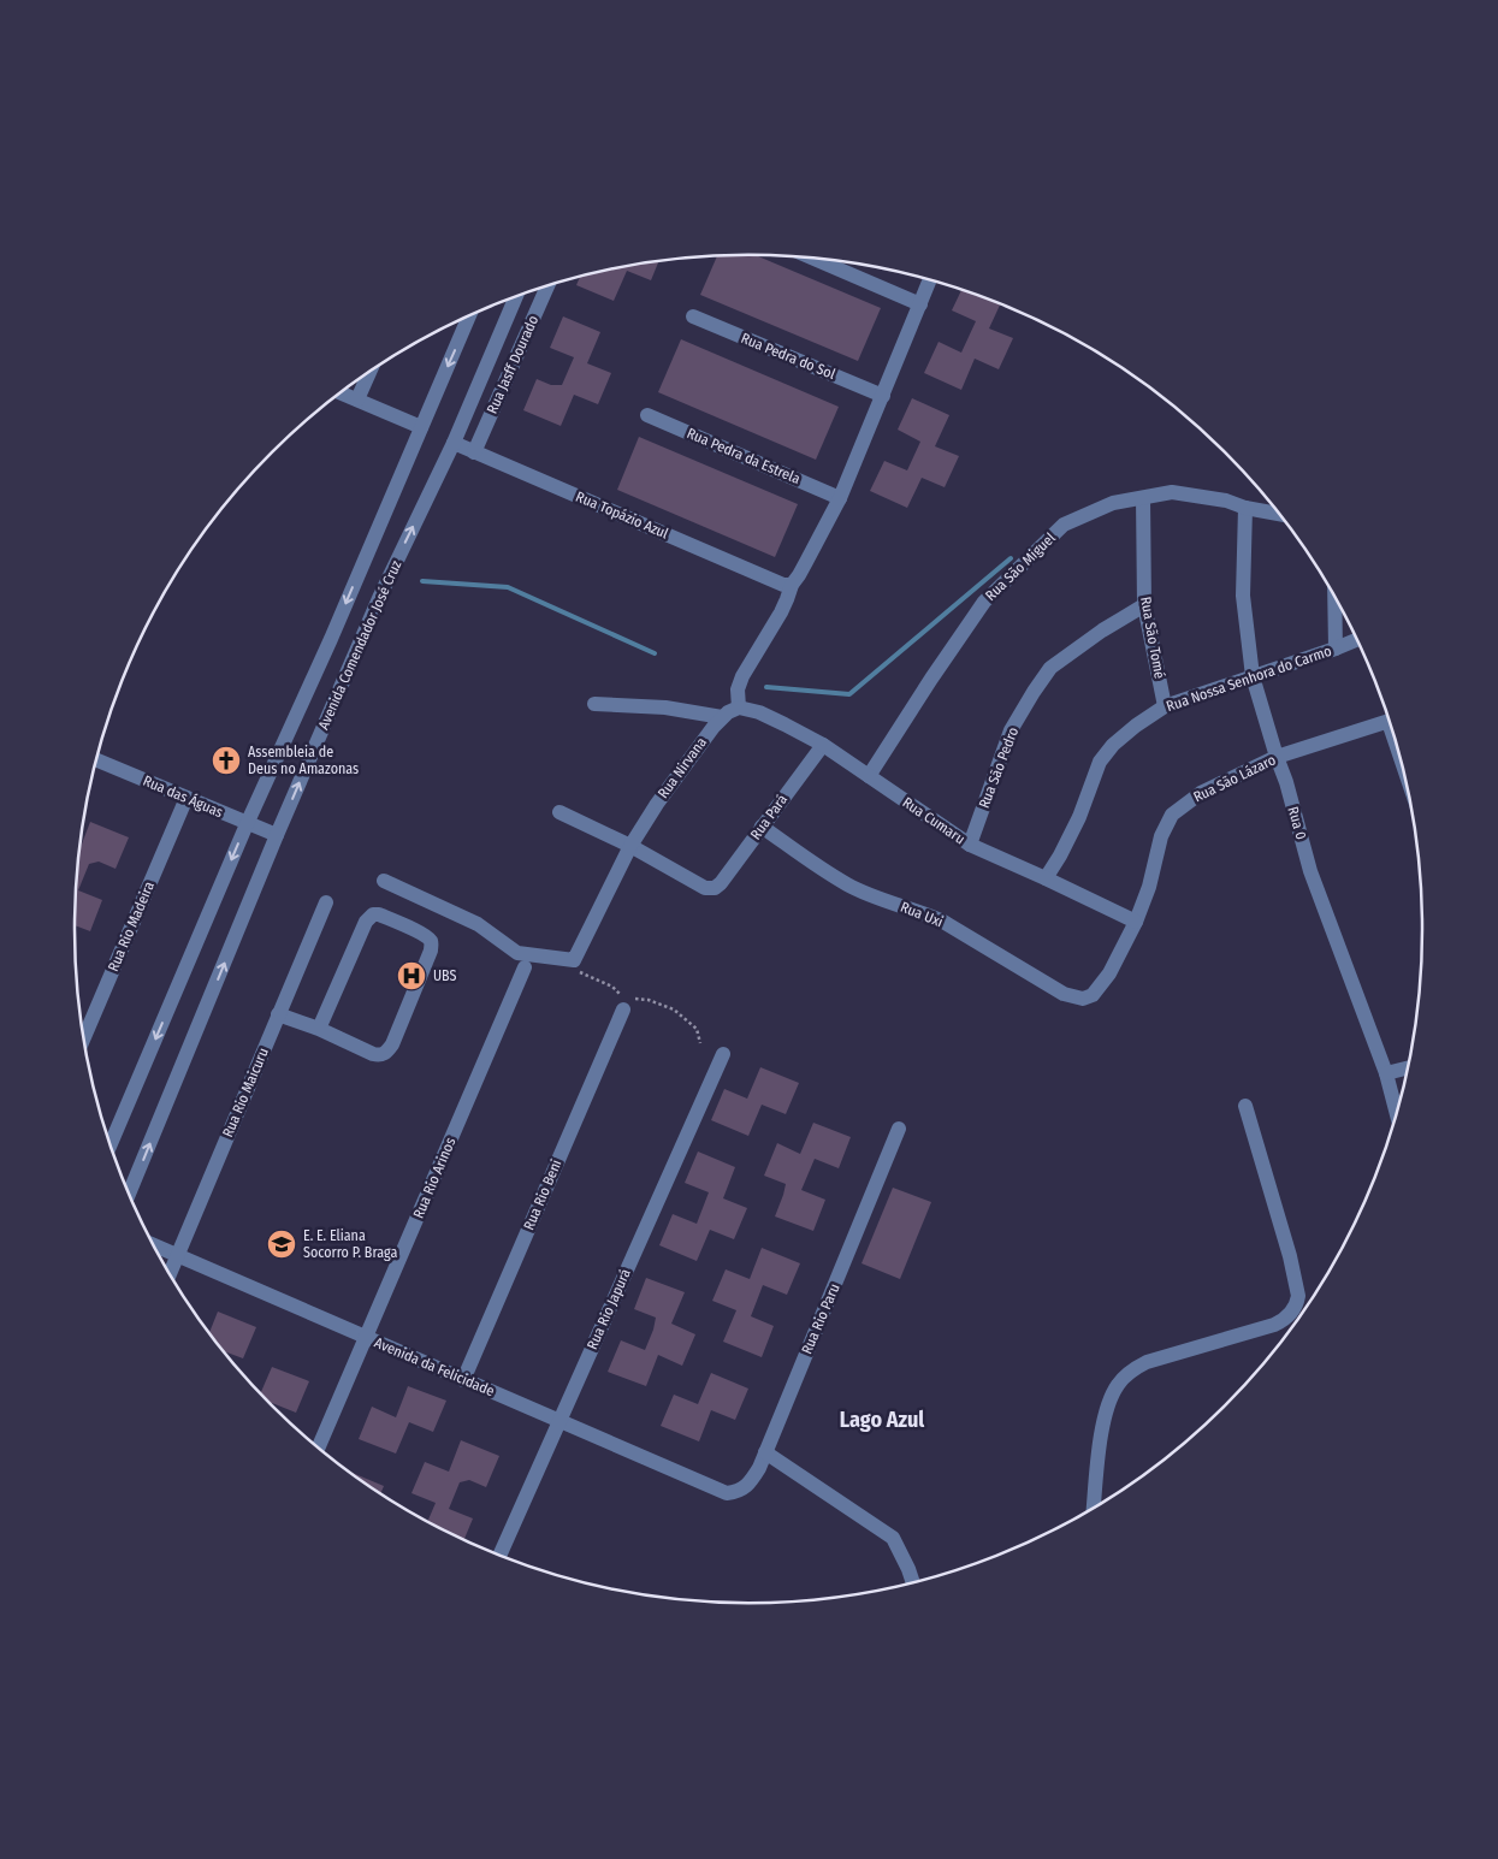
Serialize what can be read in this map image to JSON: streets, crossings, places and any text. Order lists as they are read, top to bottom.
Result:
{
  "streets": {
    "street": [
      "Rua Pedra do Sol",
      "Rua Jasff Dourado",
      "Rua Pedra da Estrela",
      "Rua Topázio Azul",
      "Rua São Miguel",
      "Rua São Tomé",
      "Avenida Comendador José Cruz",
      "Rua Nossa Senhora do Carmo",
      "Rua Nirvana",
      "Rua São Pedro",
      "Rua São Lázaro",
      "Rua das Águas",
      "Rua Pará",
      "Rua Cumaru",
      "Rua 0",
      "Rua Uxi",
      "Rua Rio Madeira",
      "Rua Rio Maicuru",
      "Rua Rio Arinos",
      "Rua Rio Beni",
      "Rua Rio Japurá",
      "Rua Rio Paru",
      "Avenida da Felicidade"
    ]
  },
  "crossings": [
    ["Rua Jasff Dourado", "Rua Topázio Azul"],
    ["Rua Topázio Azul", "Avenida Comendador José Cruz"],
    ["Rua São Miguel", "Rua São Tomé"],
    ["Rua São Miguel", "Rua Cumaru"],
    ["Rua São Miguel", "Rua 0"],
    ["Rua São Tomé", "Rua Nossa Senhora do Carmo"],
    ["Rua São Tomé", "Rua São Pedro"],
    ["Avenida Comendador José Cruz", "Rua das Águas"],
    ["Rua Nossa Senhora do Carmo", "Rua Cumaru"],
    ["Rua Nossa Senhora do Carmo", "Rua 0"],
    ["Rua Nirvana", "Rua Pará"],
    ["Rua Nirvana", "Rua Cumaru"],
    ["Rua São Pedro", "Rua Cumaru"],
    ["Rua São Lázaro", "Rua Cumaru"],
    ["Rua São Lázaro", "Rua 0"],
    ["Rua São Lázaro", "Rua Uxi"],
    ["Rua das Águas", "Rua Rio Madeira"],
    ["Rua Pará", "Rua Cumaru"],
    ["Rua Pará", "Rua Uxi"],
    ["Rua Rio Maicuru", "Avenida da Felicidade"],
    ["Rua Rio Arinos", "Avenida da Felicidade"],
    ["Rua Rio Beni", "Avenida da Felicidade"],
    ["Rua Rio Japurá", "Avenida da Felicidade"],
    ["Rua Rio Paru", "Avenida da Felicidade"]
  ],
  "districts": ["Lago Azul"],
  "places": {
    "church": ["Assembleia de Deus no Amazonas"],
    "hospital": ["UBS"],
    "school or university": ["E. E. Eliana Socorro P. Braga"]
  }
}
